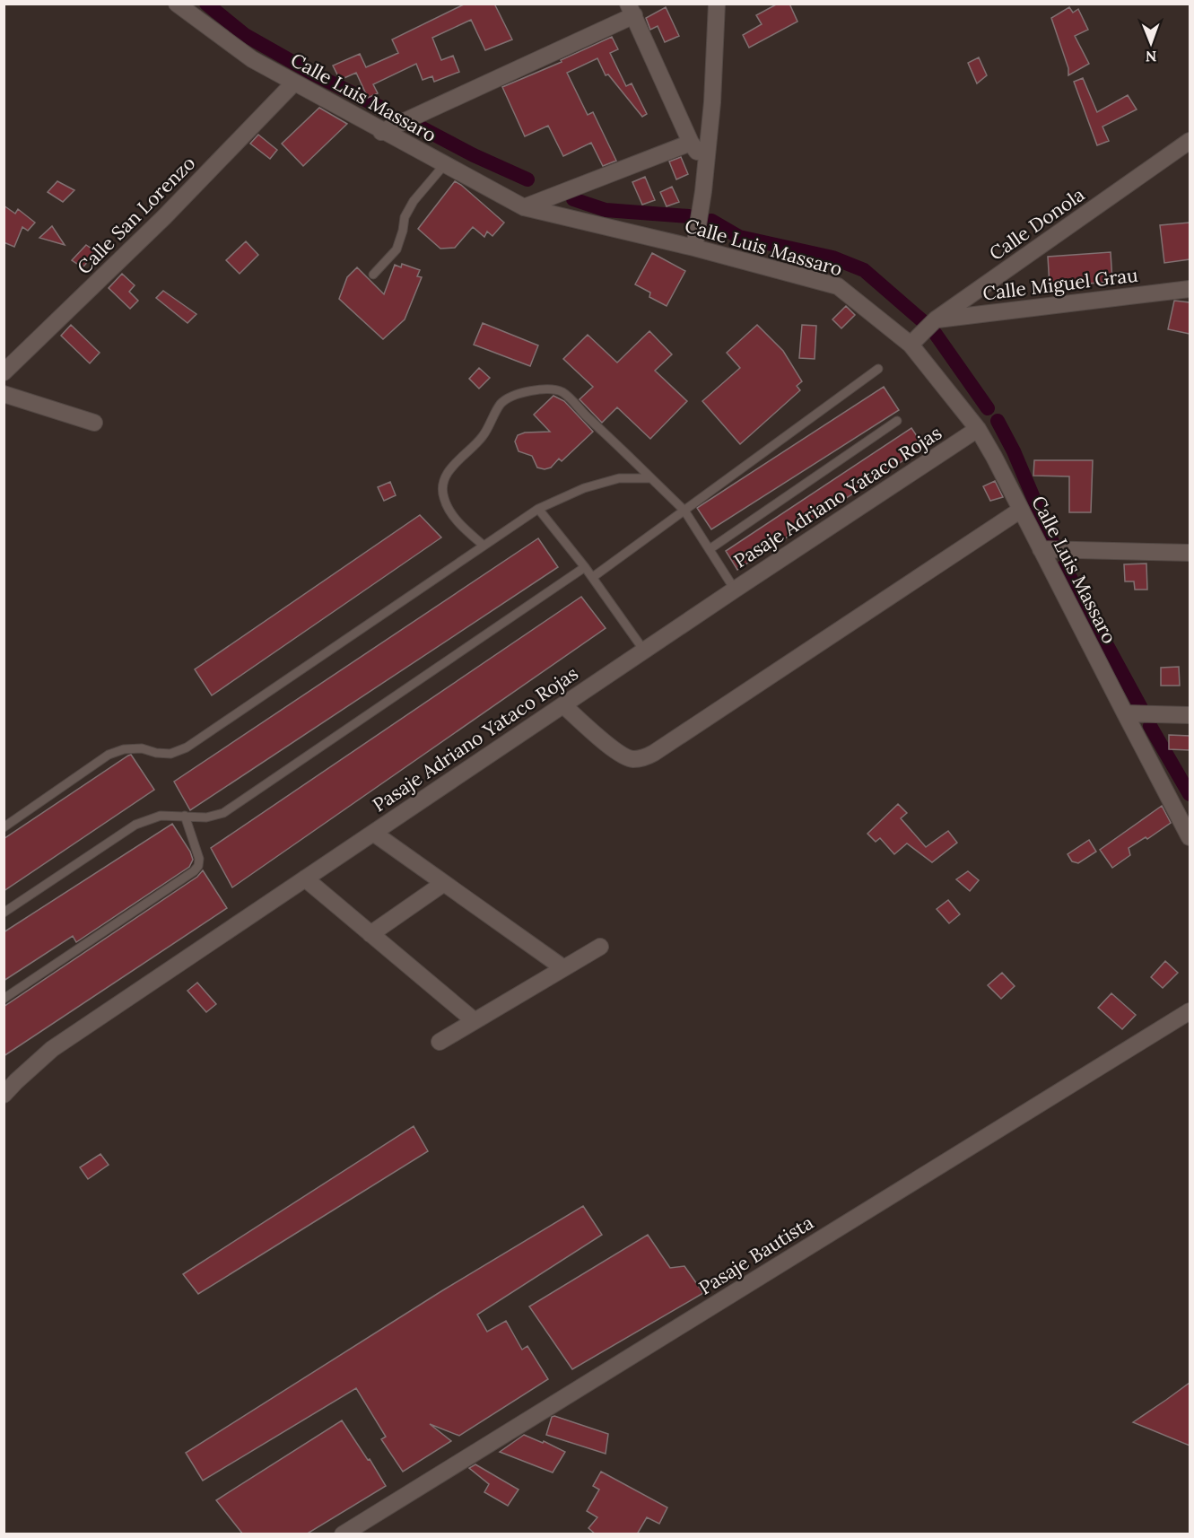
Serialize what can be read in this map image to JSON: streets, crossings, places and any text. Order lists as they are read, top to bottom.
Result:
{
  "streets": {
    "street": [
      "Calle Luis Massaro",
      "Calle San Lorenzo",
      "Calle Donola",
      "Calle Miguel Grau",
      "Pasaje Adriano Yataco Rojas",
      "Pasaje Bautista"
    ]
  },
  "crossings": [
    ["Calle Luis Massaro", "Calle San Lorenzo"],
    ["Calle Luis Massaro", "Calle Donola"],
    ["Calle Luis Massaro", "Pasaje Adriano Yataco Rojas"],
    ["Calle Donola", "Calle Miguel Grau"]
  ],
  "north": "bottom"
}
